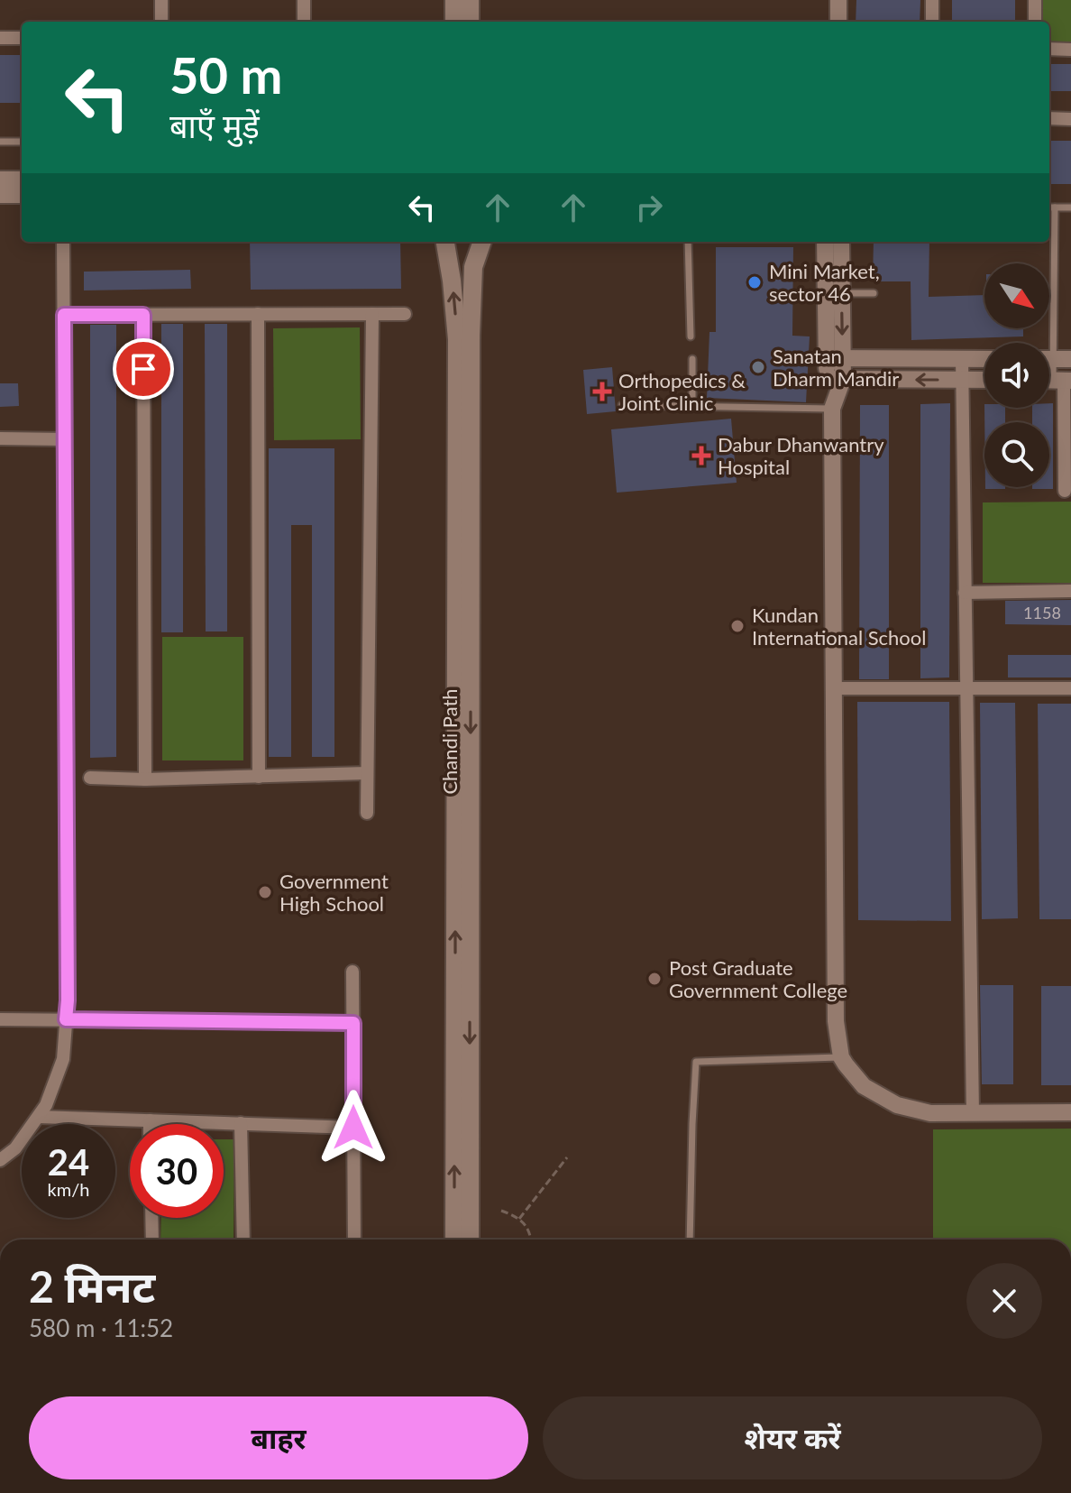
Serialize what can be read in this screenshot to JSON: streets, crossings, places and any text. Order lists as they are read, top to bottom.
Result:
{
  "streets": {
    "main road": ["Chandi Path"]
  },
  "places": {
    "other": [
      "Mini Market, sector 46",
      "Sanatan Dharm Mandir",
      "Kundan International School",
      "Government High School",
      "Post Graduate Government College"
    ],
    "health": ["Orthopedics & Joint Clinic", "Dabur Dhanwantry Hospital"]
  },
  "house_numbers": ["1158"],
  "north": "bottom right",
  "page": {
    "turn": ["50 m", "बाएँ मुड़ें"],
    "speed": "24 km/h",
    "limit": "30",
    "heading": ["2 मिनट", "580 m · 11:52"],
    "buttons": ["बाहर", "शेयर करें"]
  }
}
